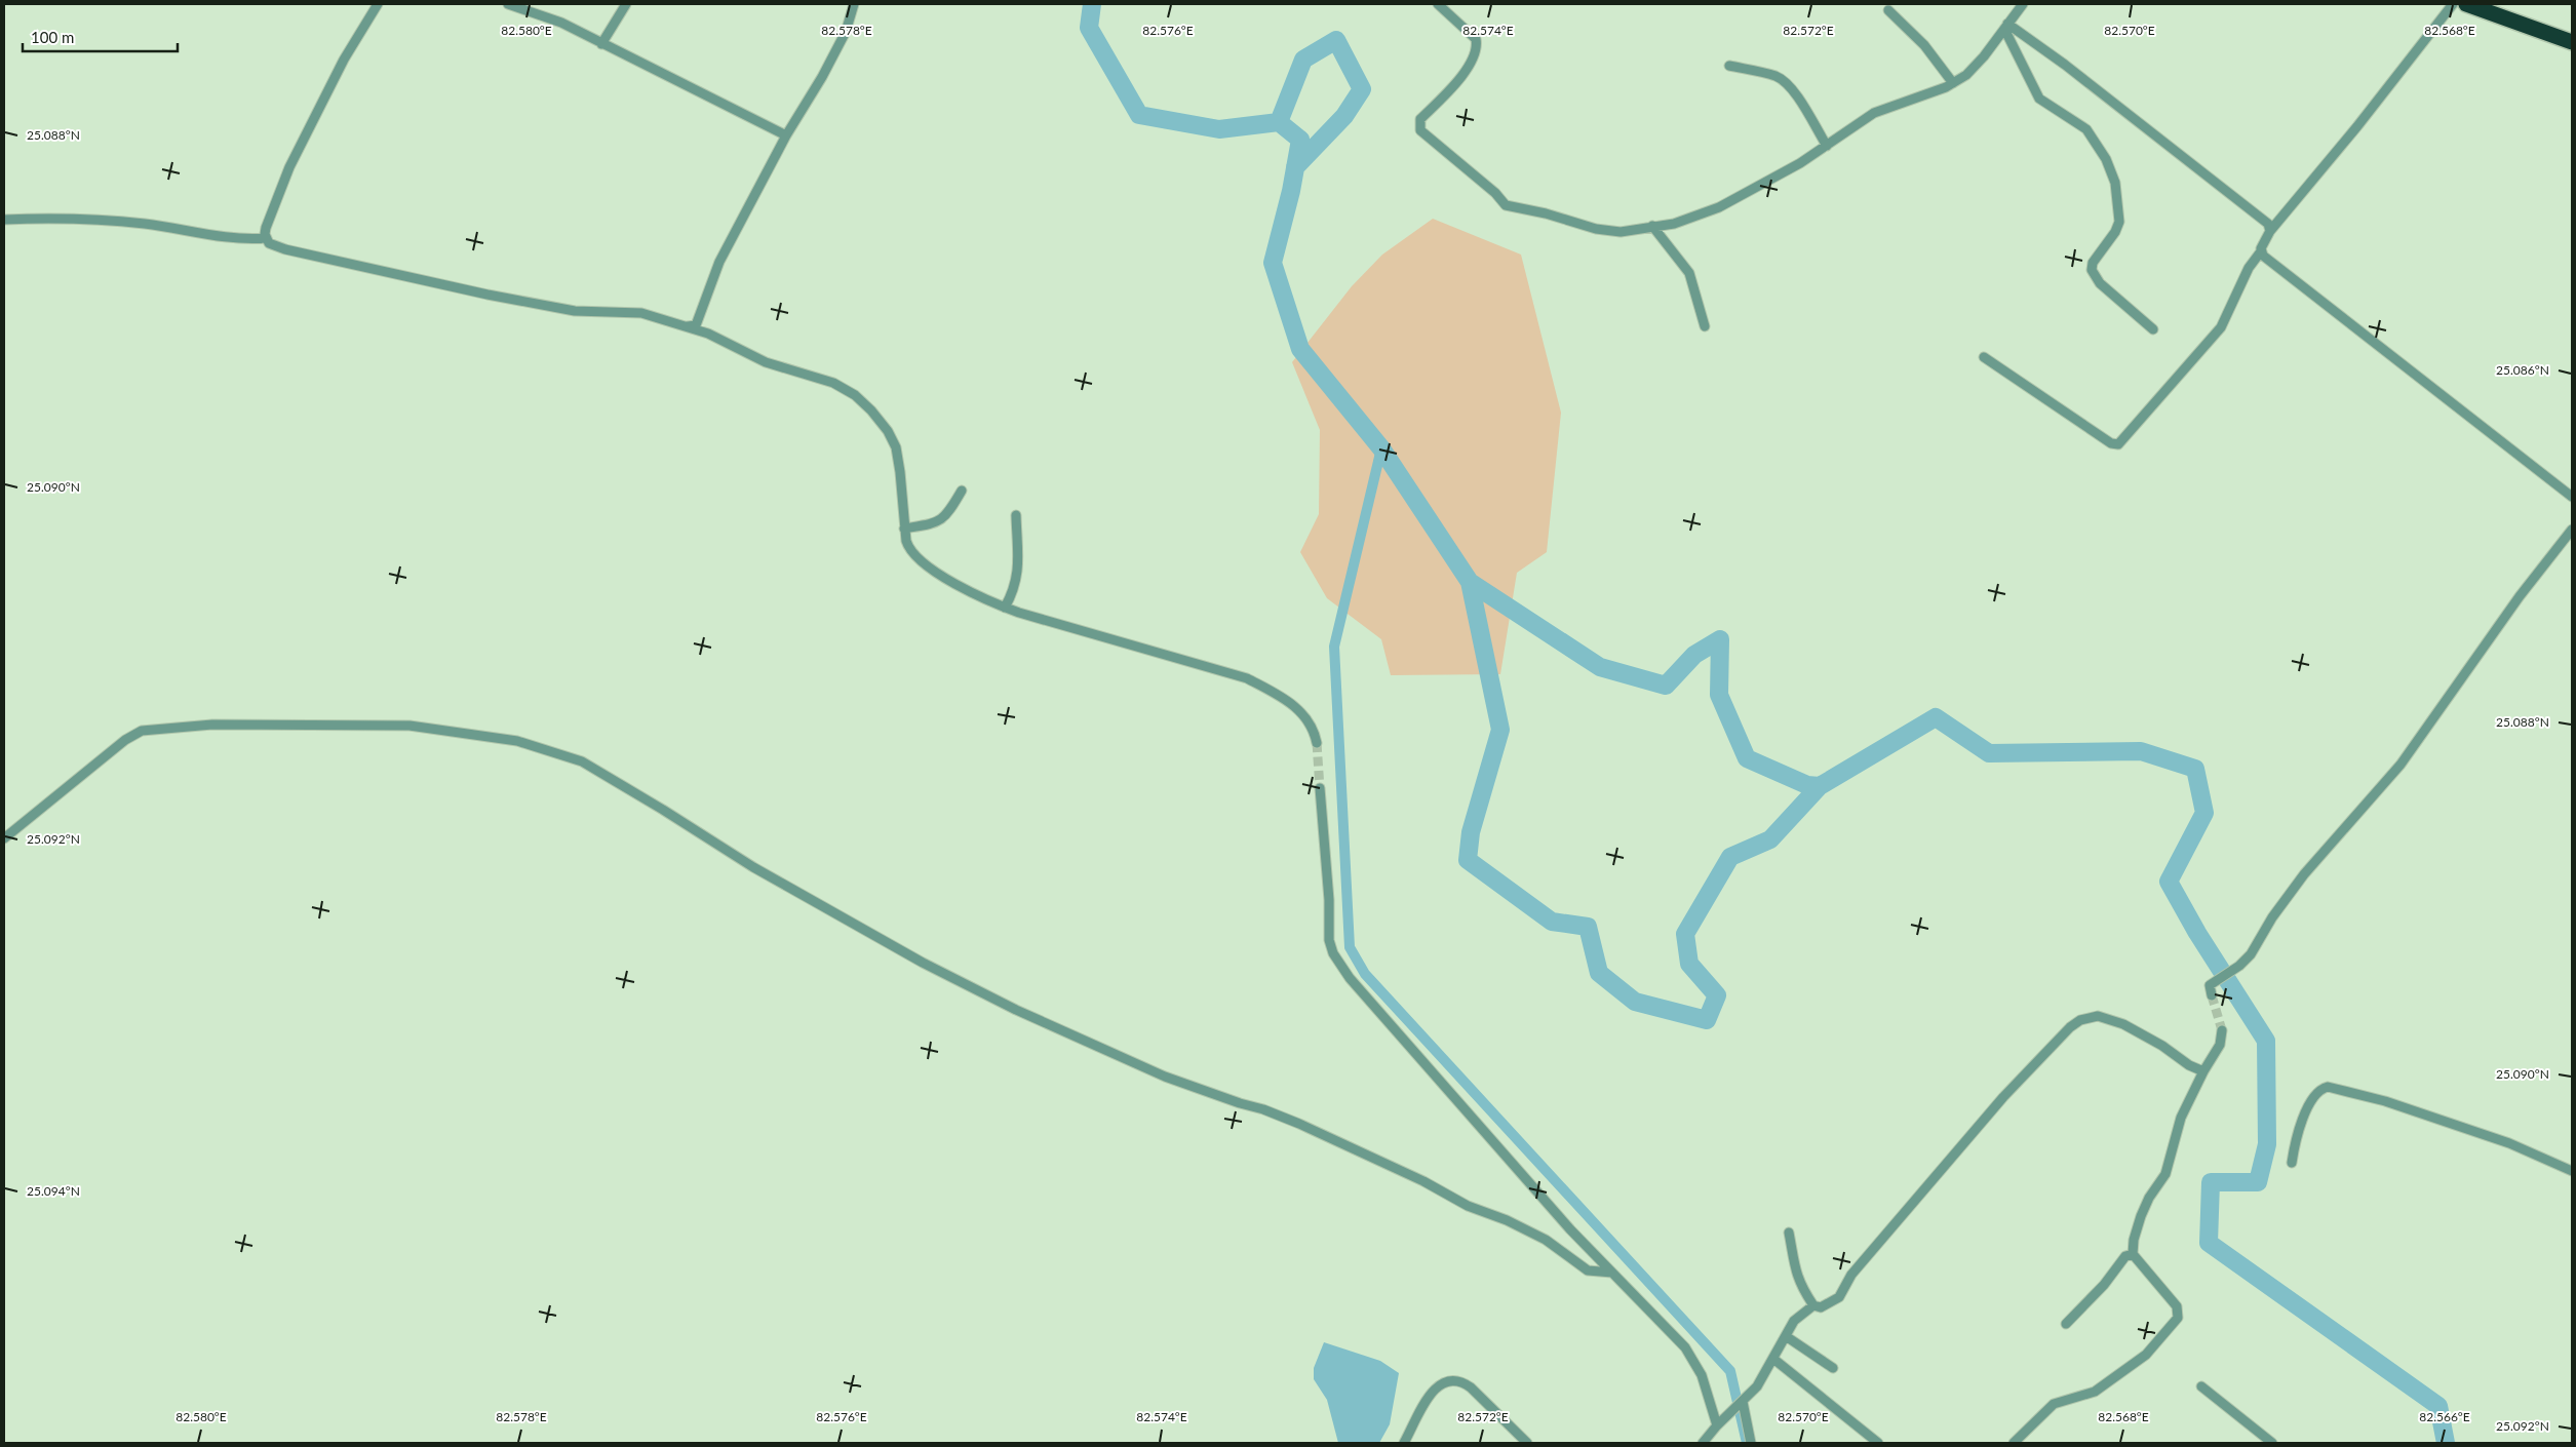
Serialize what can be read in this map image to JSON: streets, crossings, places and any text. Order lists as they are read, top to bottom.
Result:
{
  "scale_bar": "100 m",
  "coordinates": [
    "82.580°E",
    "82.578°E",
    "82.576°E",
    "82.574°E",
    "82.572°E",
    "82.570°E",
    "82.568°E",
    "25.088°N",
    "25.086°N",
    "25.090°N",
    "25.092°N",
    "25.094°N",
    "82.566°E"
  ]
}
